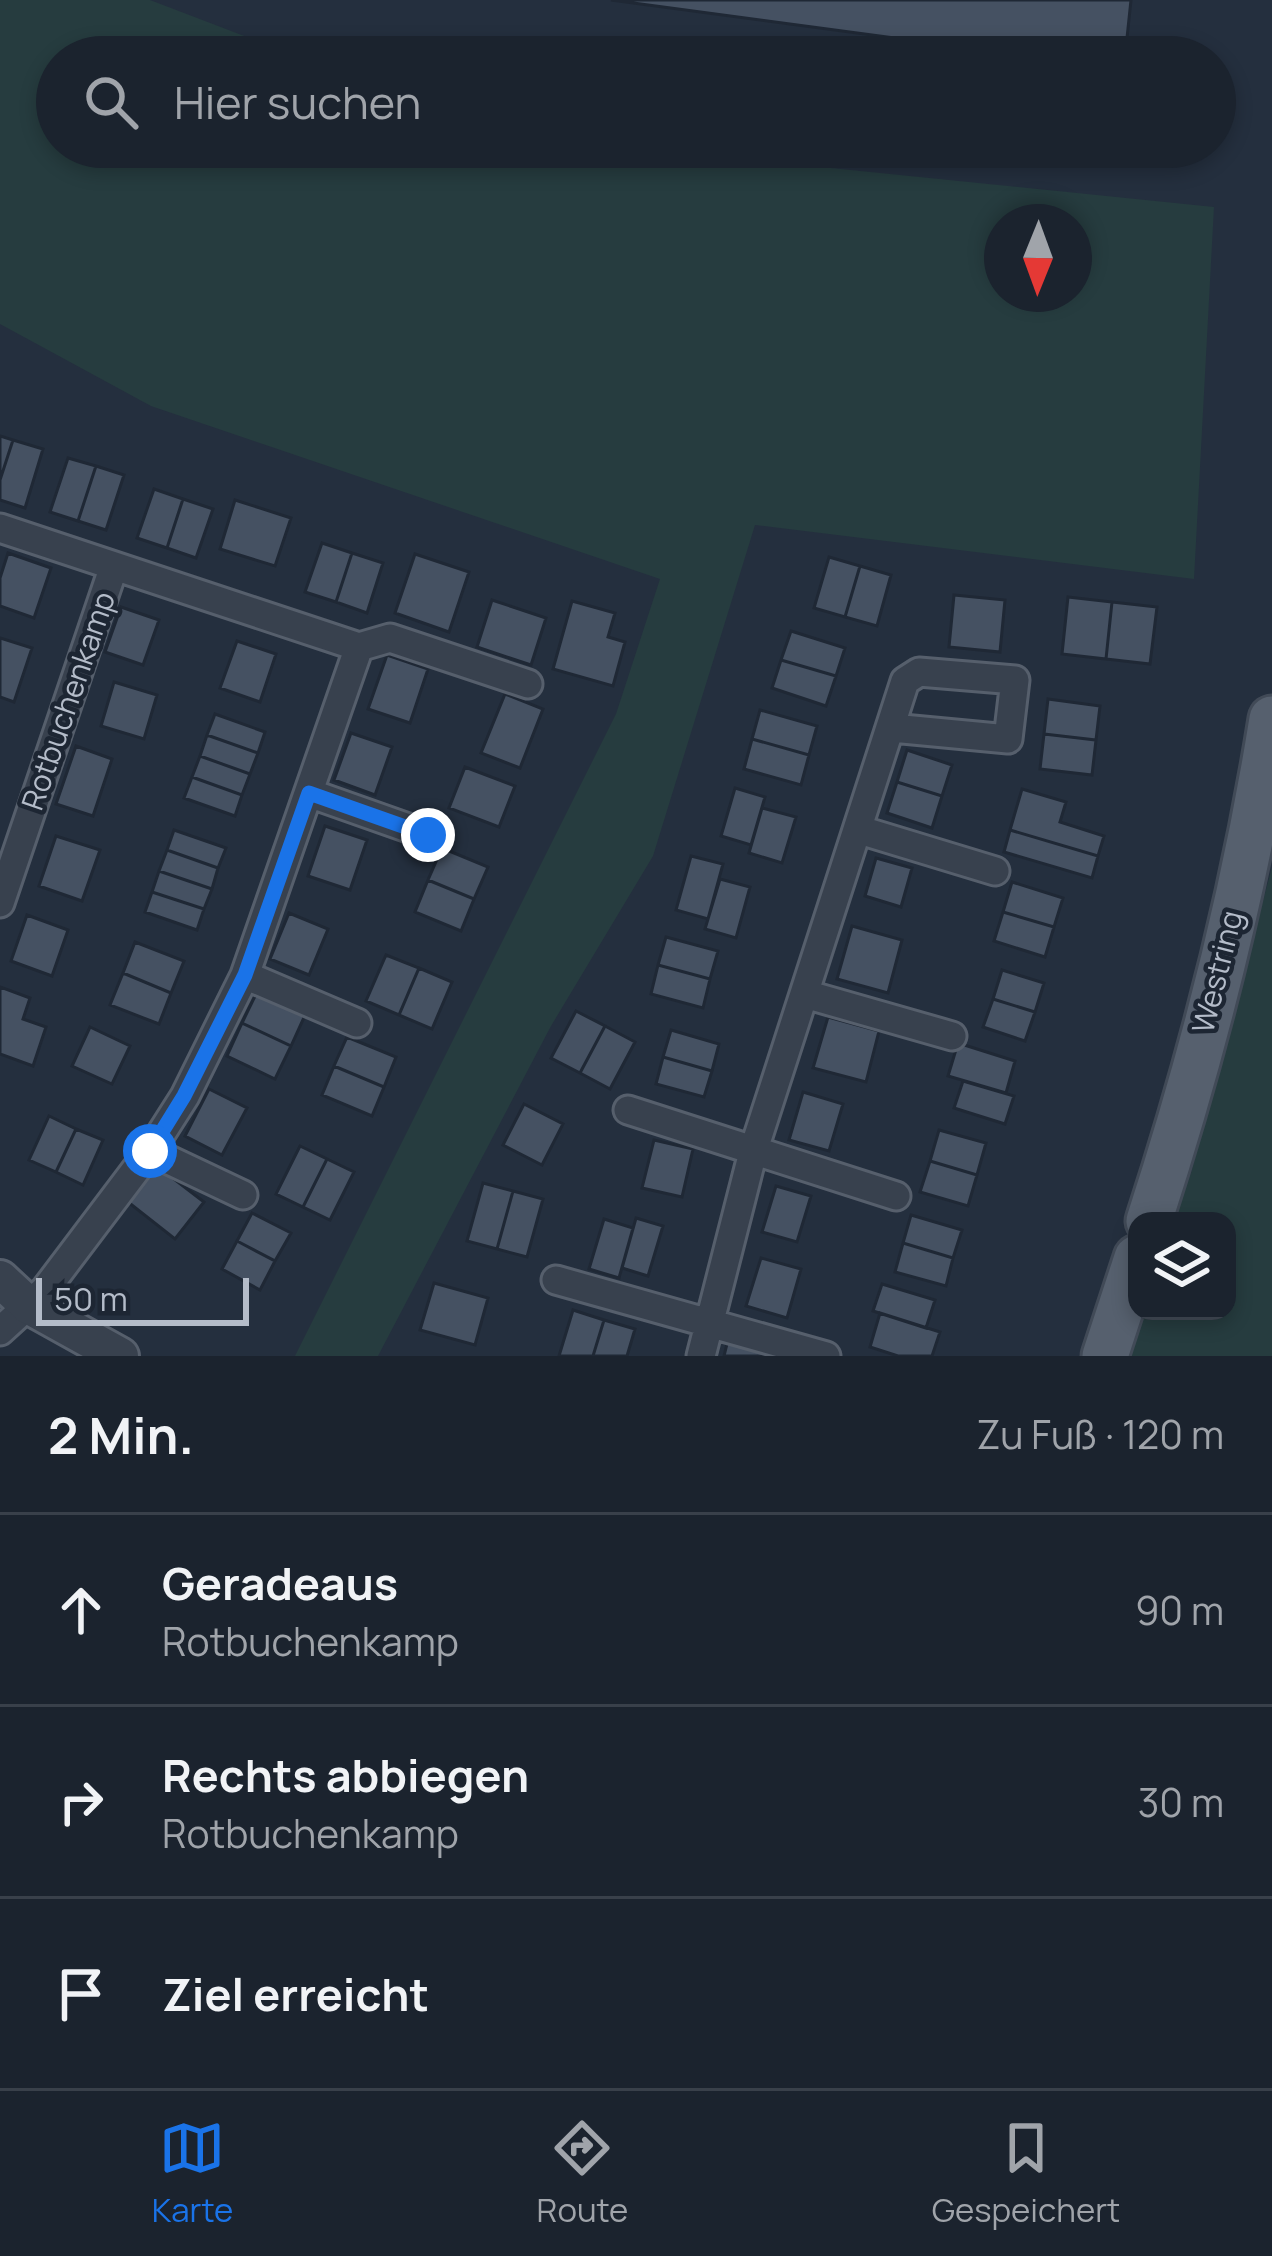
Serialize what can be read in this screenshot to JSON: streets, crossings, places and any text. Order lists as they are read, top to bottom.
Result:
{
  "streets": {
    "main road": ["Westring"],
    "street": ["Rotbuchenkamp"]
  },
  "scale_bar": "50 m",
  "north": "bottom",
  "page": {
    "search": "Hier suchen",
    "scale": "50 m",
    "heading": ["2 Min.", "Zu Fuß · 120 m"],
    "list": [
      ["Geradeaus", "Rotbuchenkamp", "90 m"],
      ["Rechts abbiegen", "Rotbuchenkamp", "30 m"],
      "Ziel erreicht"
    ],
    "nav": ["Karte", "Route", "Gespeichert"]
  }
}
